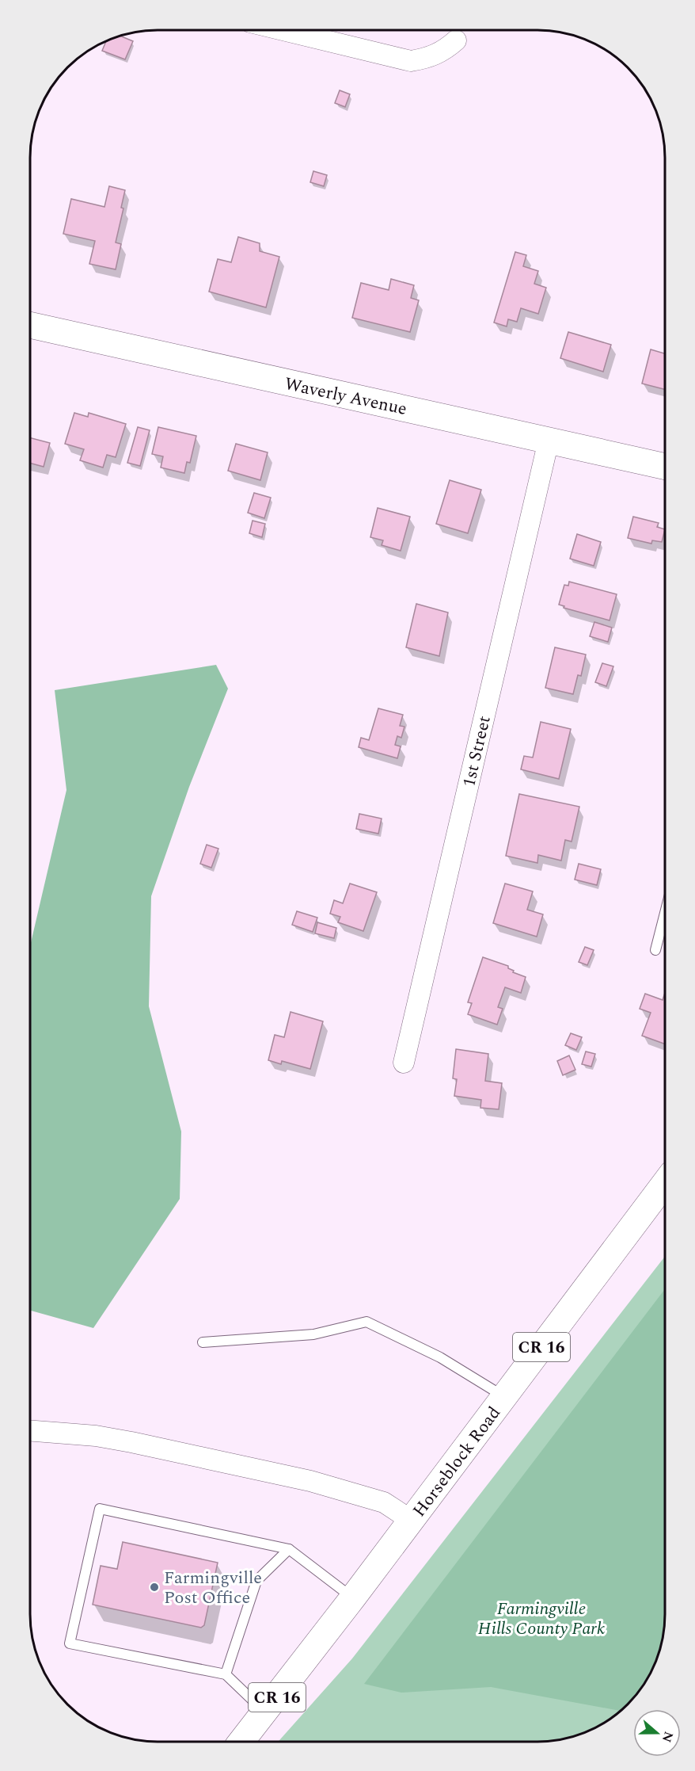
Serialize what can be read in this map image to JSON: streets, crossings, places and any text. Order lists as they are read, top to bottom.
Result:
{
  "streets": {
    "main road": ["Waverly Avenue", "CR 16", "Horseblock Road"],
    "street": ["1st Street"]
  },
  "crossings": [
    ["Waverly Avenue", "1st Street"]
  ],
  "parks": ["Farmingville Hills County Park"],
  "places": ["Farmingville Post Office"],
  "north": "right"
}
